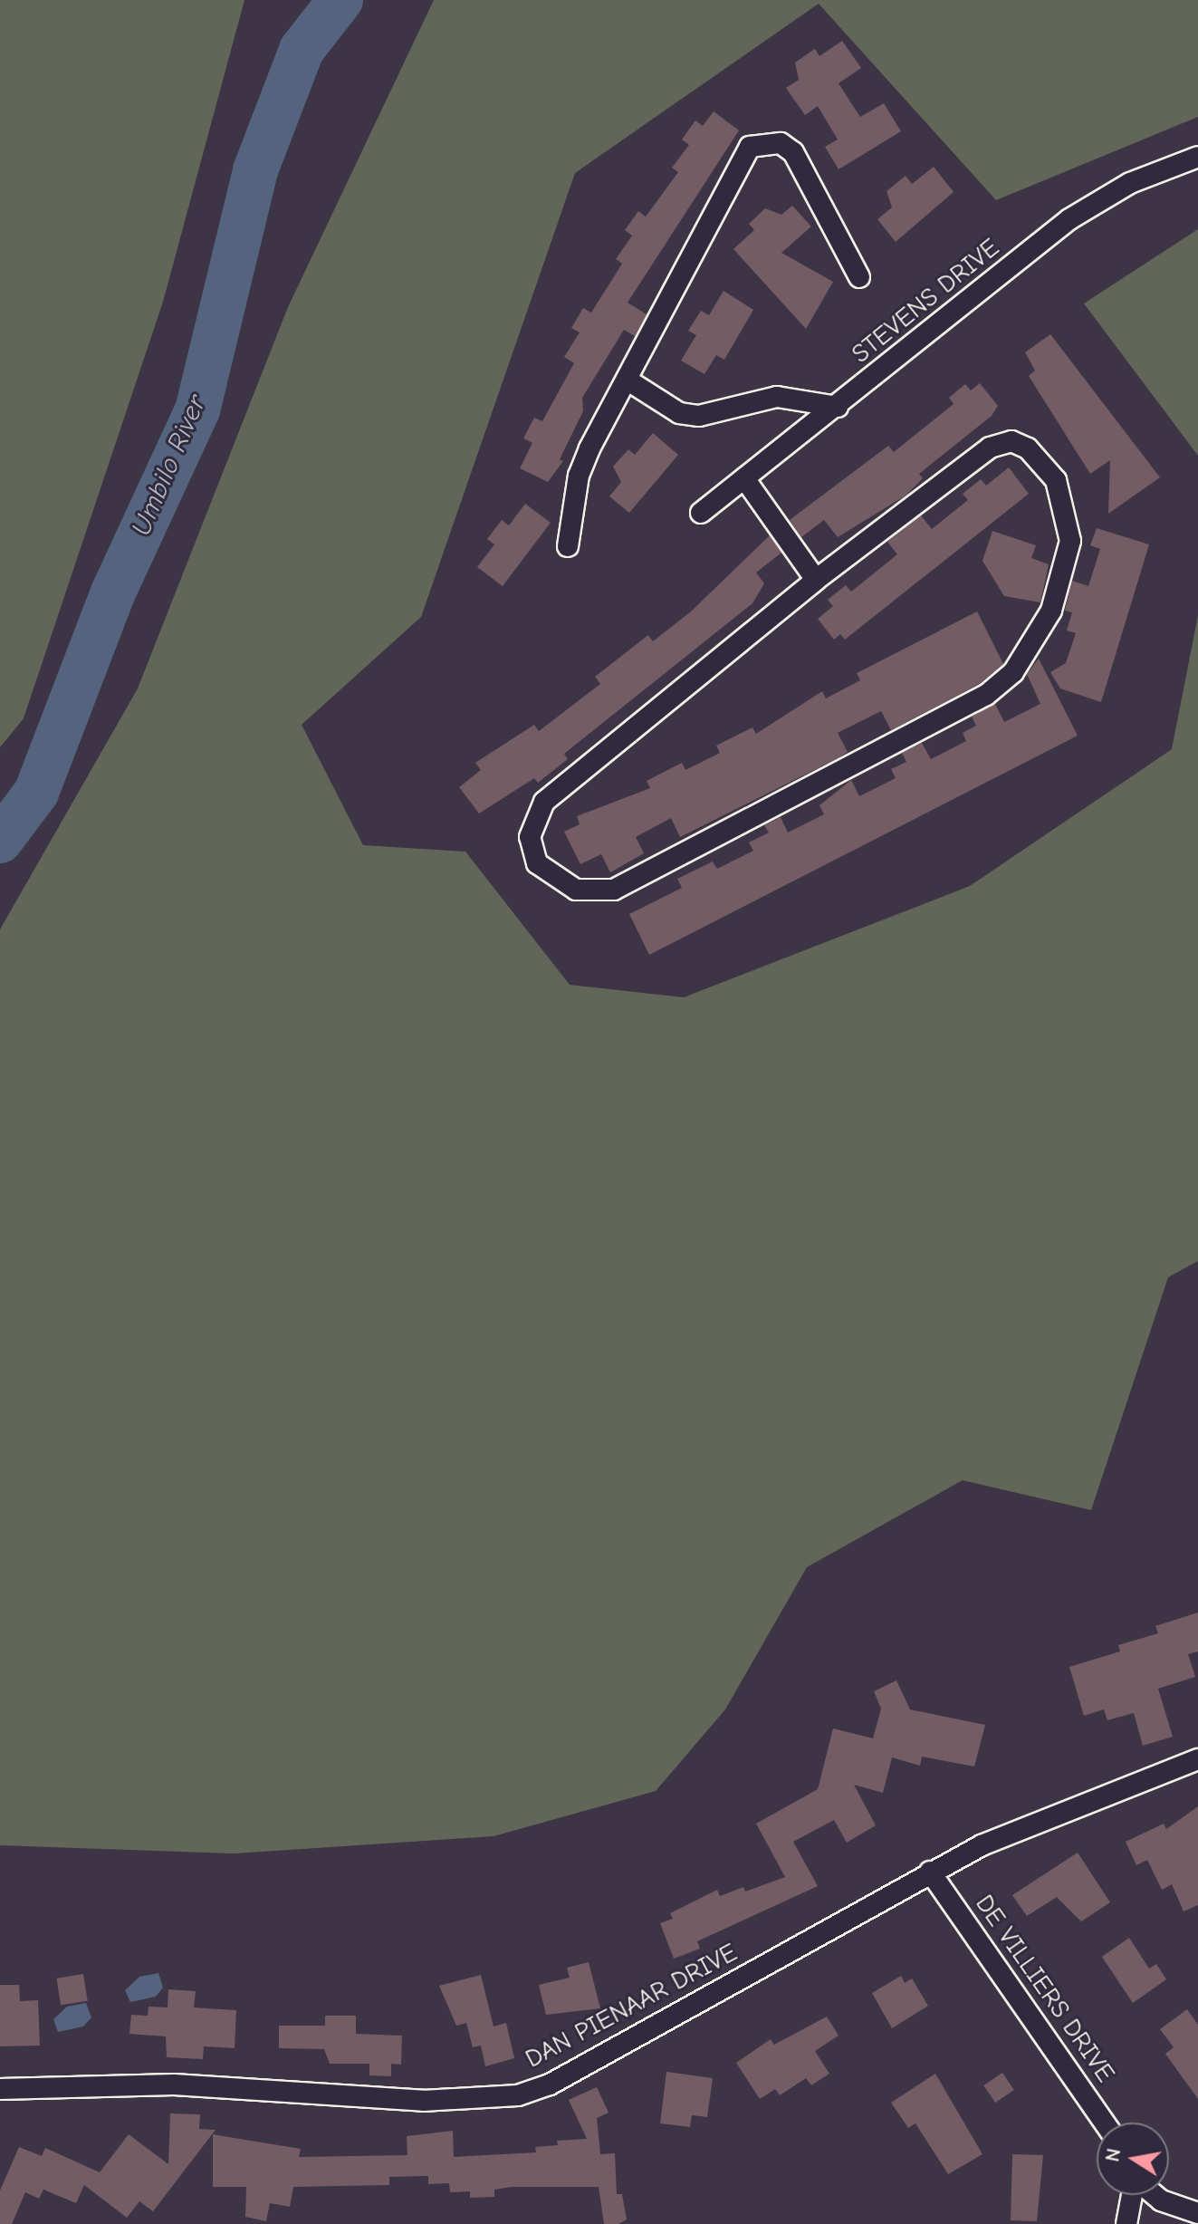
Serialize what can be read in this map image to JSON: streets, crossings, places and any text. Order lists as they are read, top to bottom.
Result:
{
  "streets": {
    "street": ["STEVENS DRIVE", "DE VILLIERS DRIVE", "DAN PIENAAR DRIVE"]
  },
  "crossings": [
    ["DE VILLIERS DRIVE", "DAN PIENAAR DRIVE"]
  ],
  "water": ["Umbilo River"],
  "north": "left"
}
